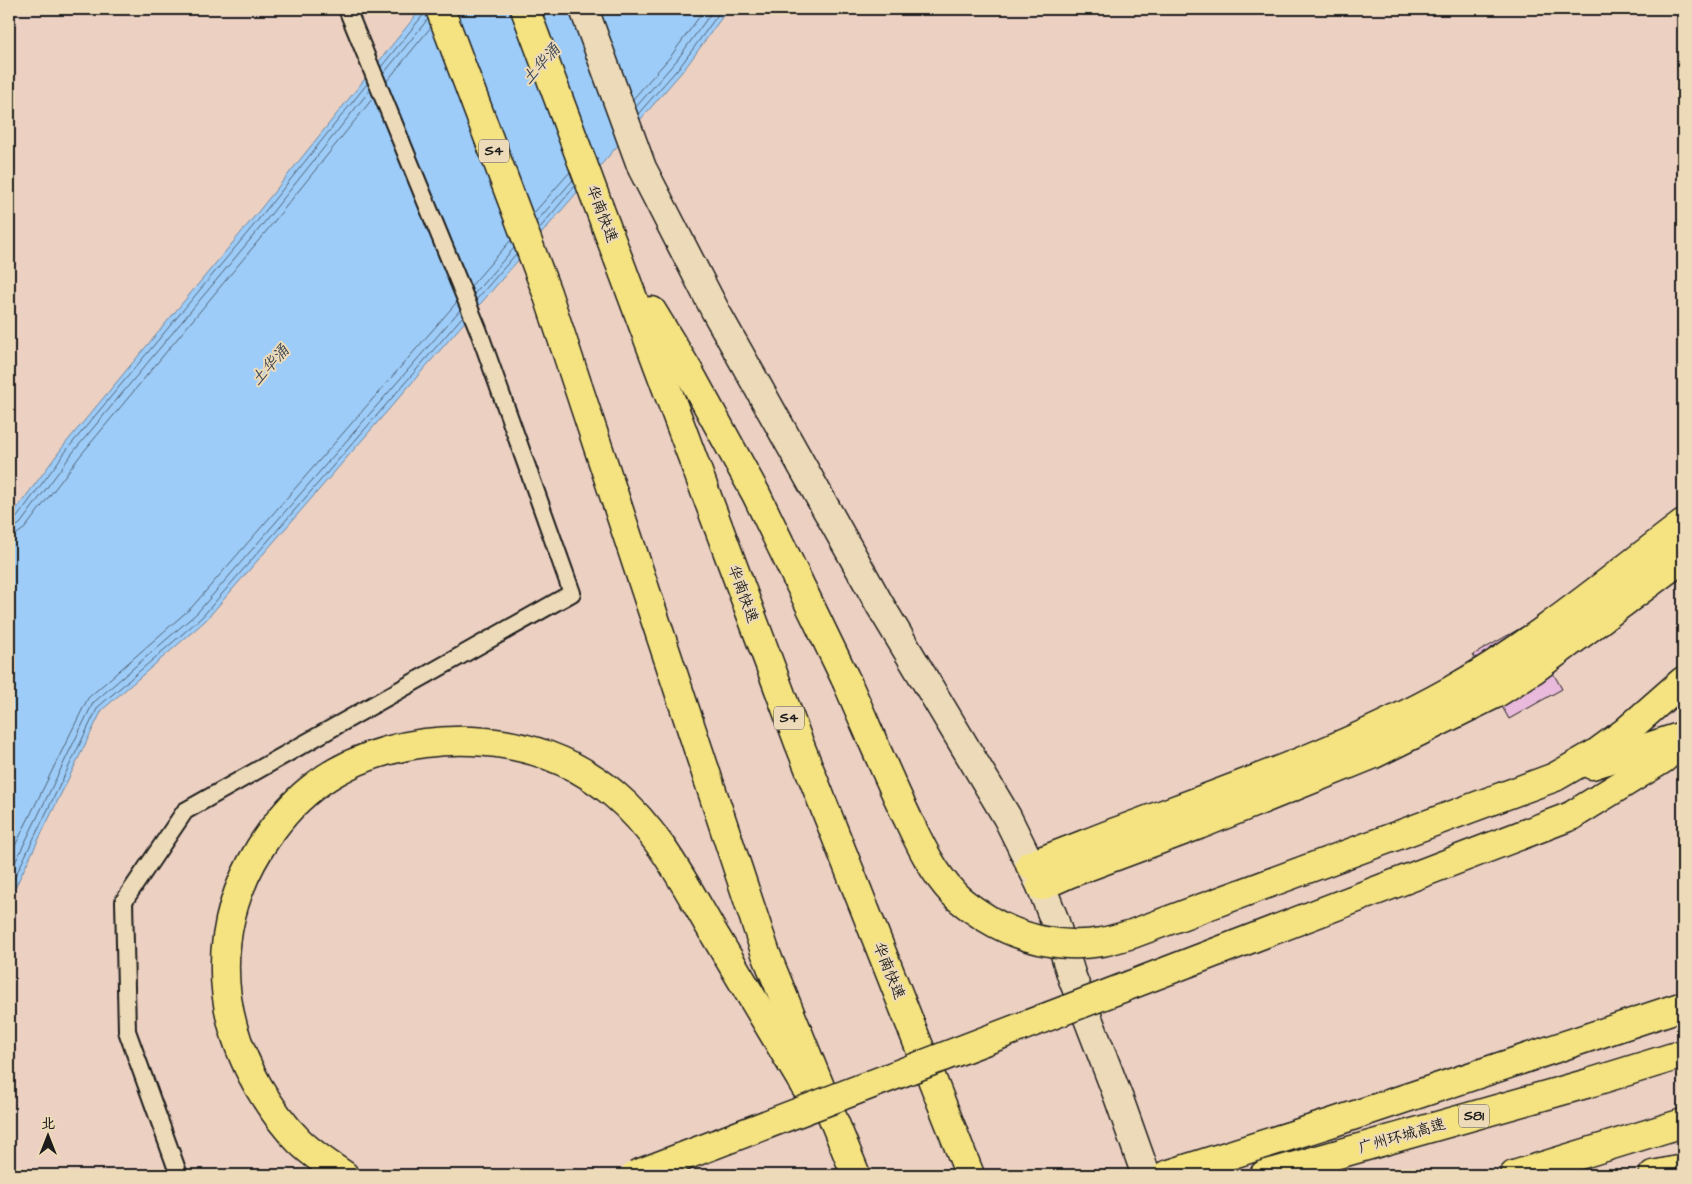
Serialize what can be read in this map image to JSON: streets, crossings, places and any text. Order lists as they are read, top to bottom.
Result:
{
  "streets": {
    "highway": [
      "S4",
      "华南快速",
      "S81",
      "广州环城高速"
    ]
  },
  "water": ["土华涌"],
  "north": "top"
}
